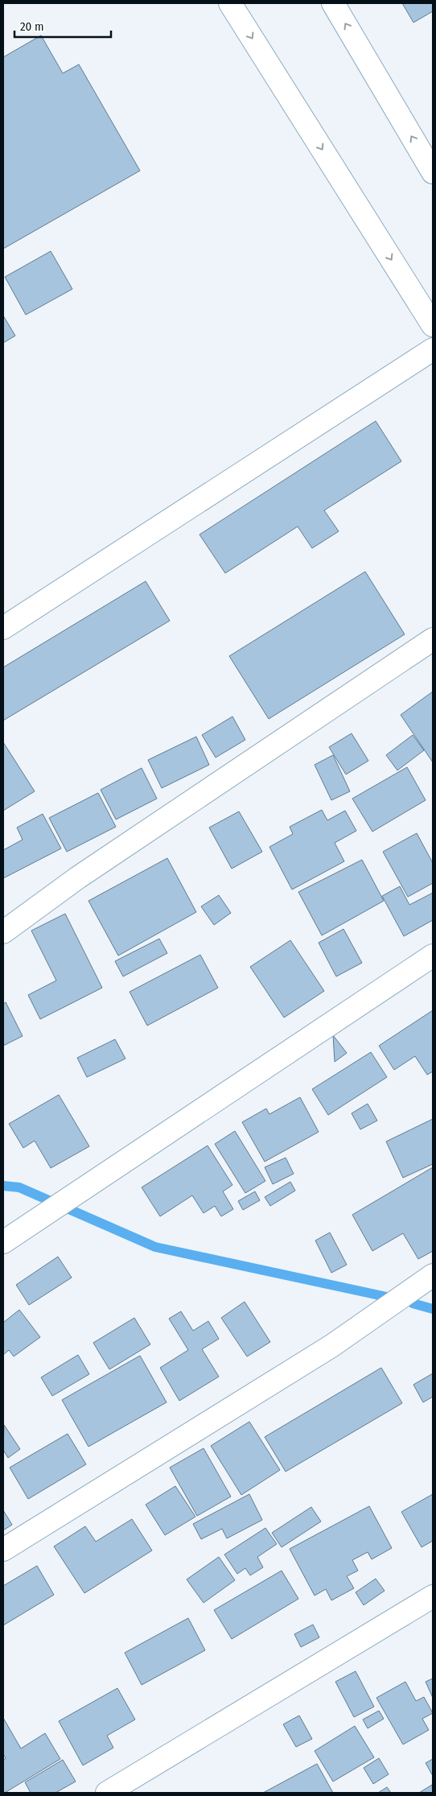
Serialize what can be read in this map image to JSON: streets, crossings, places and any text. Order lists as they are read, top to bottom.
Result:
{
  "scale_bar": "20 m"
}
